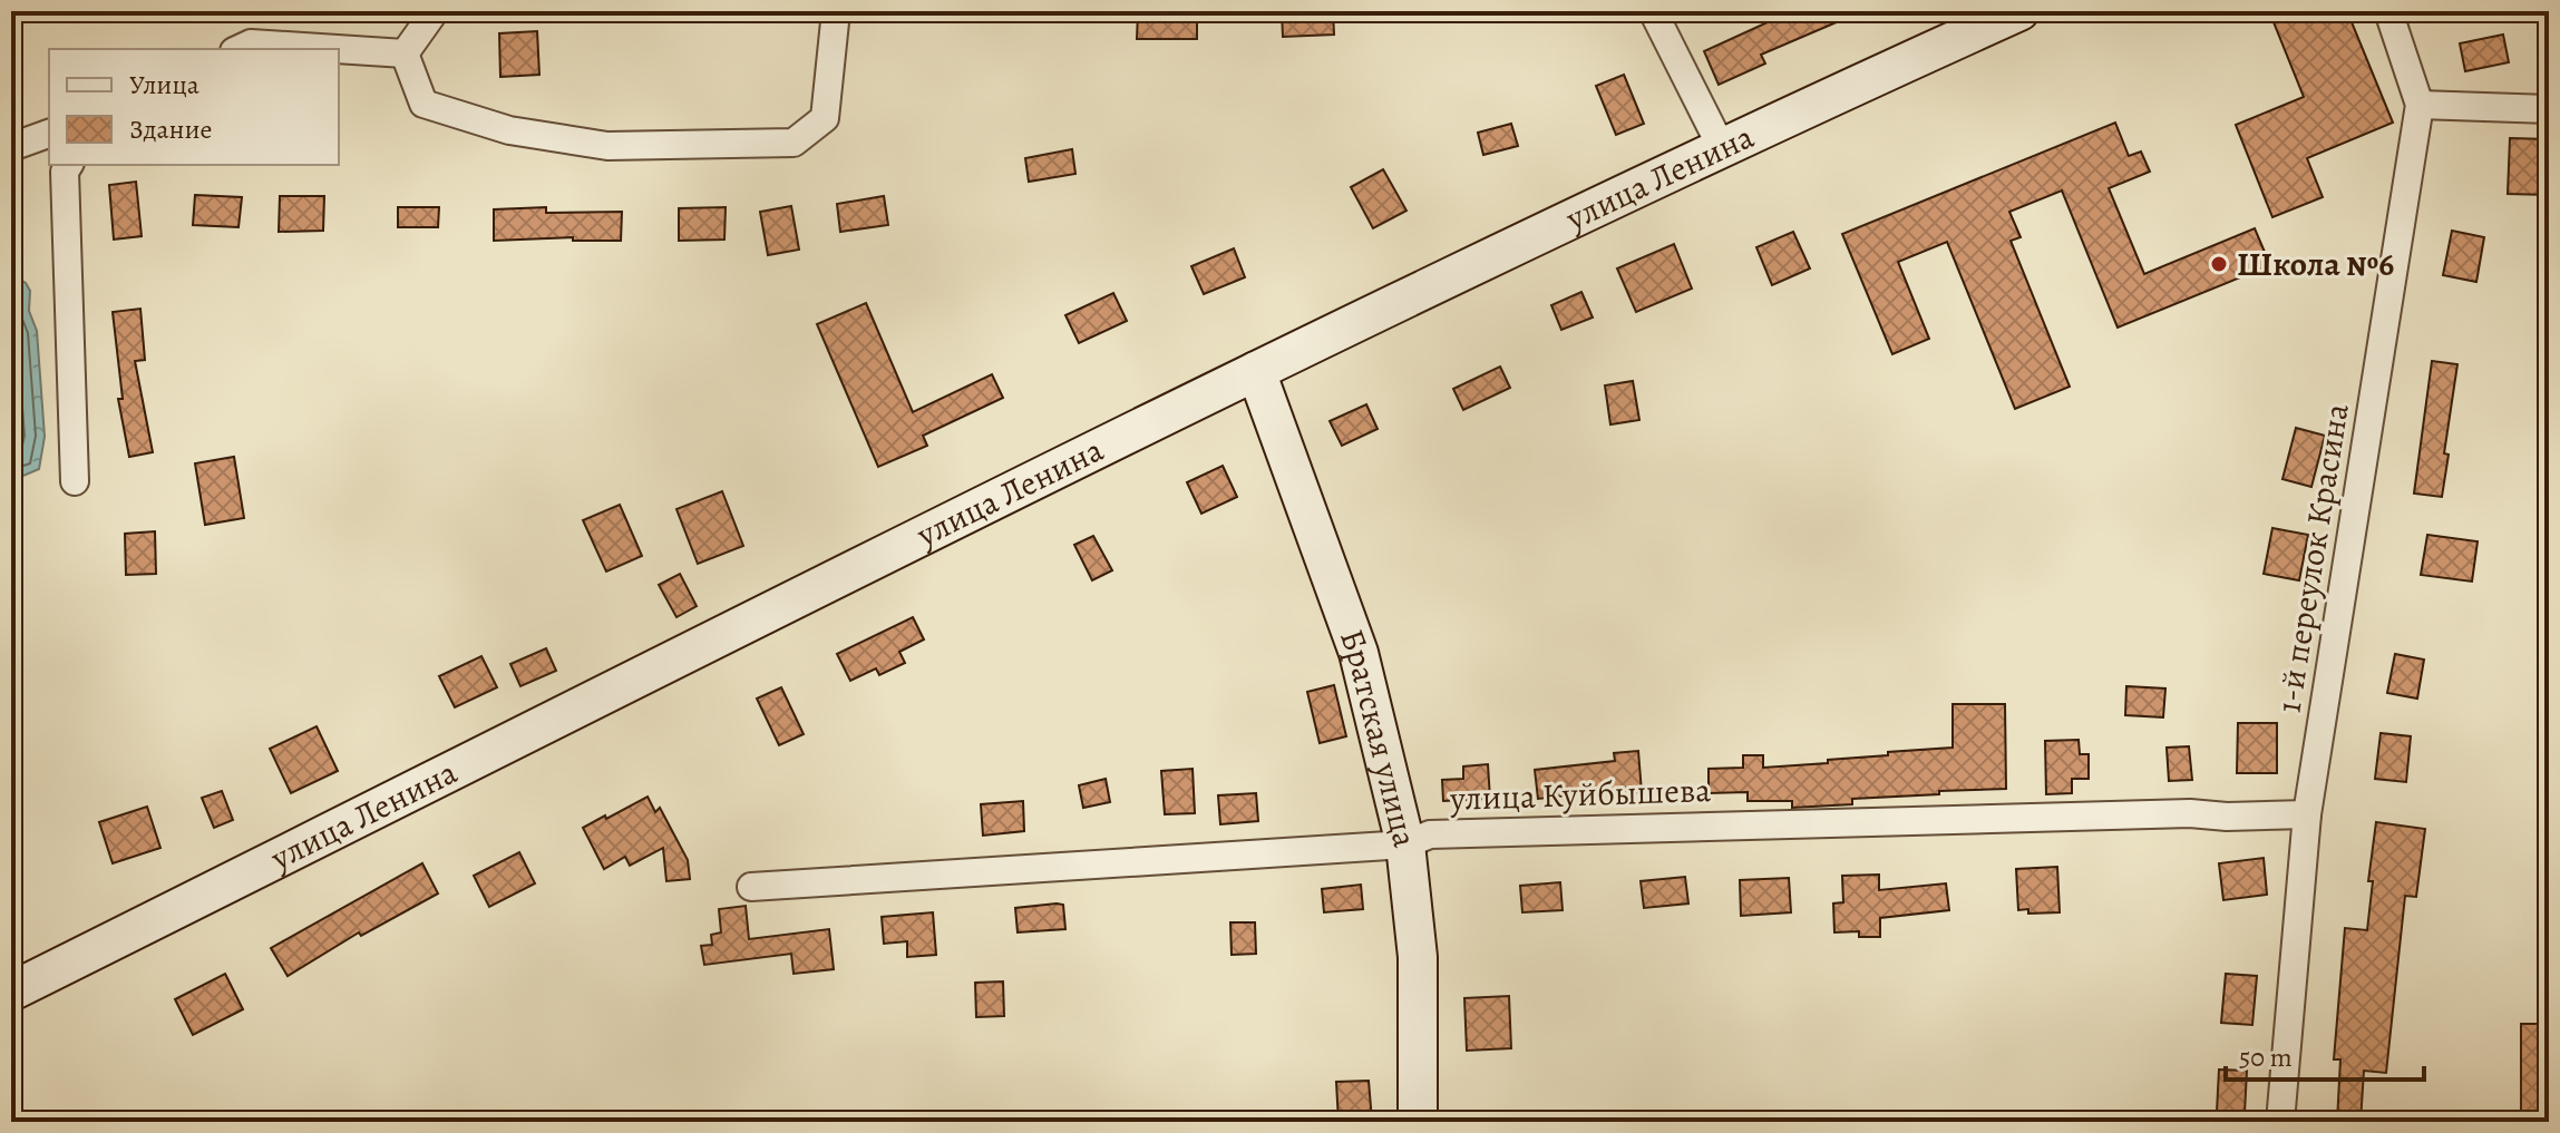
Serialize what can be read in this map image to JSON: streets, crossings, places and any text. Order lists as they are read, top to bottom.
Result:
{
  "streets": {
    "main road": ["улица Ленина", "Братская улица"],
    "street": ["1-й переулок Красина", "улица Куйбышева"]
  },
  "crossings": [
    ["улица Ленина", "Братская улица"],
    ["1-й переулок Красина", "улица Куйбышева"],
    ["Братская улица", "улица Куйбышева"]
  ],
  "places": ["Школа №6"],
  "legend": ["Улица", "Здание"],
  "scale_bar": "50 m"
}
